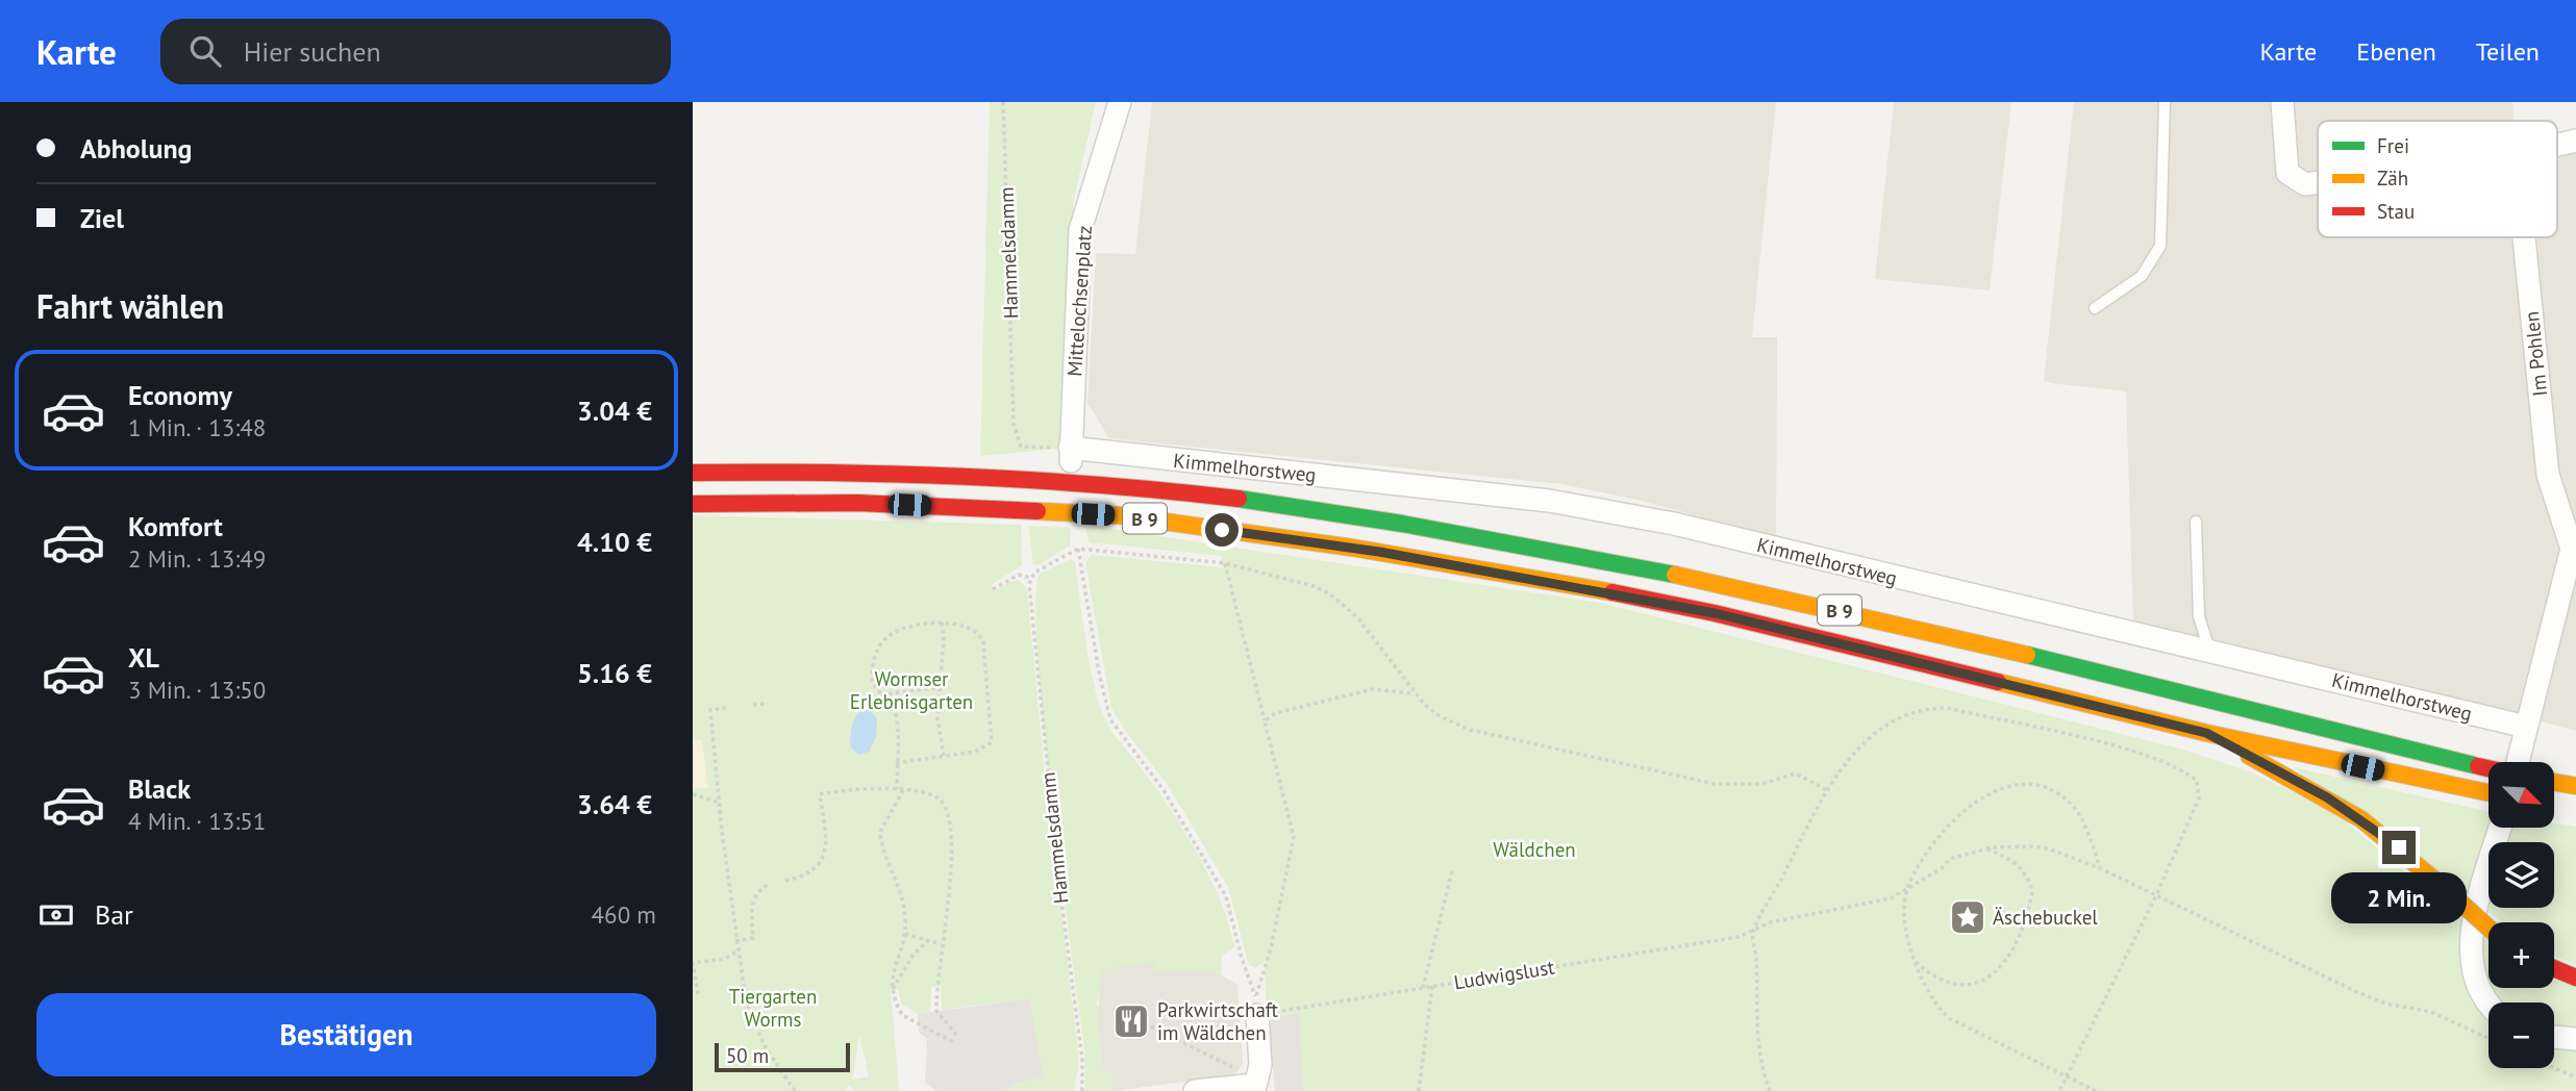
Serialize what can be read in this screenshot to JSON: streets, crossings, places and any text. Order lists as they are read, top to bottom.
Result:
{
  "streets": {
    "highway": ["B 9"],
    "street": ["Mittelochsenplatz", "Im Pohlen", "Kimmelhorstweg"],
    "path": ["Hammelsdamm", "Ludwigslust"]
  },
  "crossings": [
    ["Hammelsdamm", "Mittelochsenplatz"],
    ["Hammelsdamm", "Kimmelhorstweg"],
    ["Mittelochsenplatz", "Kimmelhorstweg"],
    ["Im Pohlen", "Kimmelhorstweg"]
  ],
  "parks": ["Wormser Erlebnisgarten", "Wäldchen", "Tiergarten Worms"],
  "places": {
    "place": ["Äschebuckel"],
    "restaurant": ["Parkwirtschaft im Wäldchen"]
  },
  "legend": ["Frei", "Zäh", "Stau"],
  "scale_bar": "50 m",
  "north": "bottom right",
  "page": {
    "header": "Karte",
    "search": "Hier suchen",
    "nav": ["Karte", "Ebenen", "Teilen"],
    "banner": ["Abholung", "Ziel"],
    "heading": "Fahrt wählen",
    "list": [
      {
        "name": "Economy",
        "note": "1 Min. · 13:48",
        "value": "3.04 €"
      },
      {
        "name": "Komfort",
        "note": "2 Min. · 13:49",
        "value": "4.10 €"
      },
      {
        "name": "XL",
        "note": "3 Min. · 13:50",
        "value": "5.16 €"
      },
      {
        "name": "Black",
        "note": "4 Min. · 13:51",
        "value": "3.64 €"
      }
    ],
    "map_buttons": ["+", "−"],
    "bubble": "2 Min.",
    "pay": ["Bar", "460 m"],
    "buttons": "Bestätigen",
    "scale": "50 m"
  }
}
